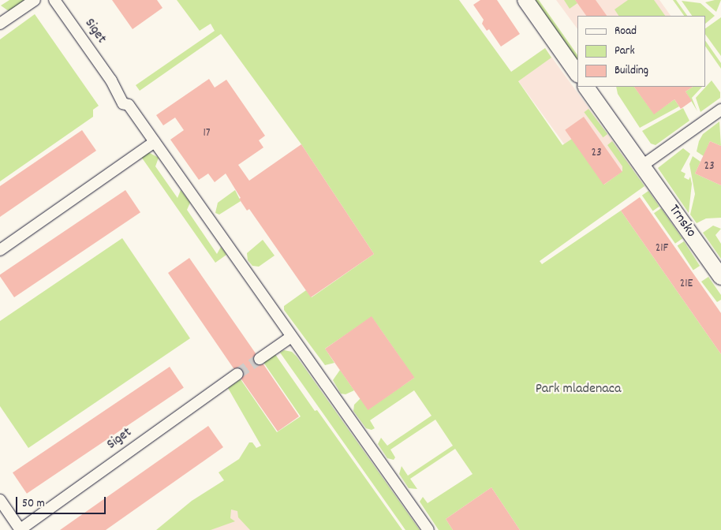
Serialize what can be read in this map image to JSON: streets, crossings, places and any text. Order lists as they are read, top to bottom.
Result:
{
  "streets": {
    "street": ["Siget", "Trnsko"]
  },
  "parks": ["Park mladenaca"],
  "house_numbers": [
    "17",
    "23",
    "23",
    "21F",
    "21E"
  ],
  "legend": ["Road", "Park", "Building"],
  "scale_bar": "50 m"
}
